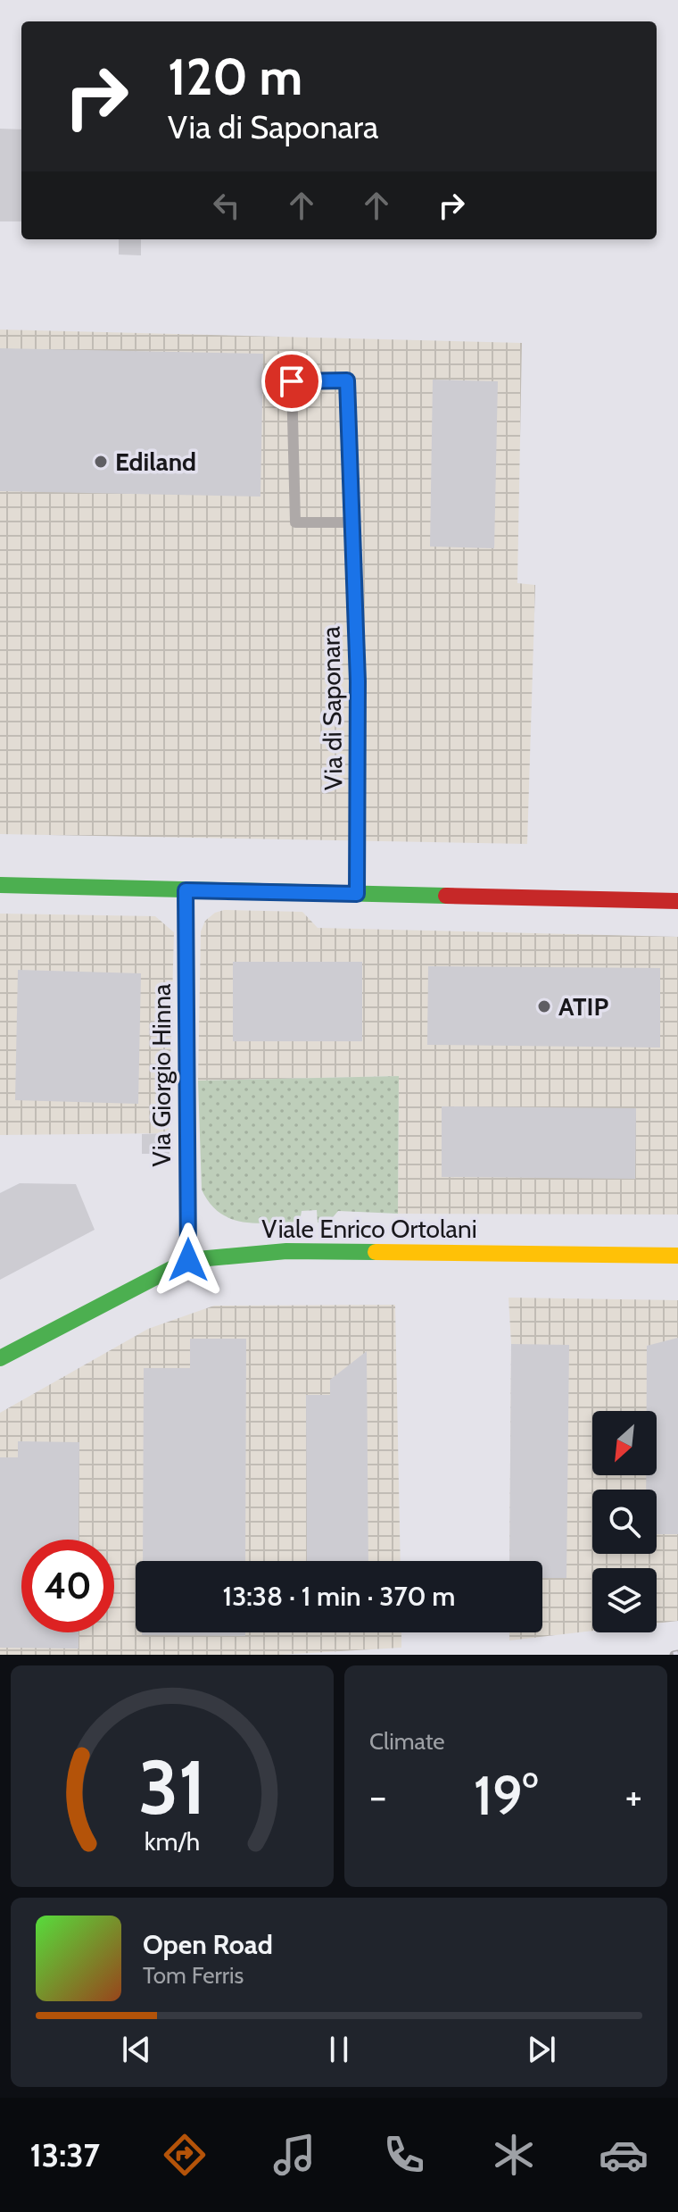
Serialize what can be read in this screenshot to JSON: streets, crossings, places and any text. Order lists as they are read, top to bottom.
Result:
{
  "streets": {
    "street": ["Via Giorgio Hinna", "Viale Enrico Ortolani"],
    "lane": ["Via di Saponara"]
  },
  "crossings": [
    ["Via Giorgio Hinna", "Viale Enrico Ortolani"]
  ],
  "places": ["Ediland", "ATIP"],
  "north": "bottom left",
  "page": {
    "turn": ["120 m", "Via di Saponara"],
    "limit": "40",
    "trip": "13:38 · 1 min · 370 m",
    "tile": "Climate",
    "heat": ["−", "19°", "+"],
    "song": ["Open Road", "Tom Ferris"],
    "tabs": "13:37",
    "gauge": ["31", "km/h"]
  }
}
